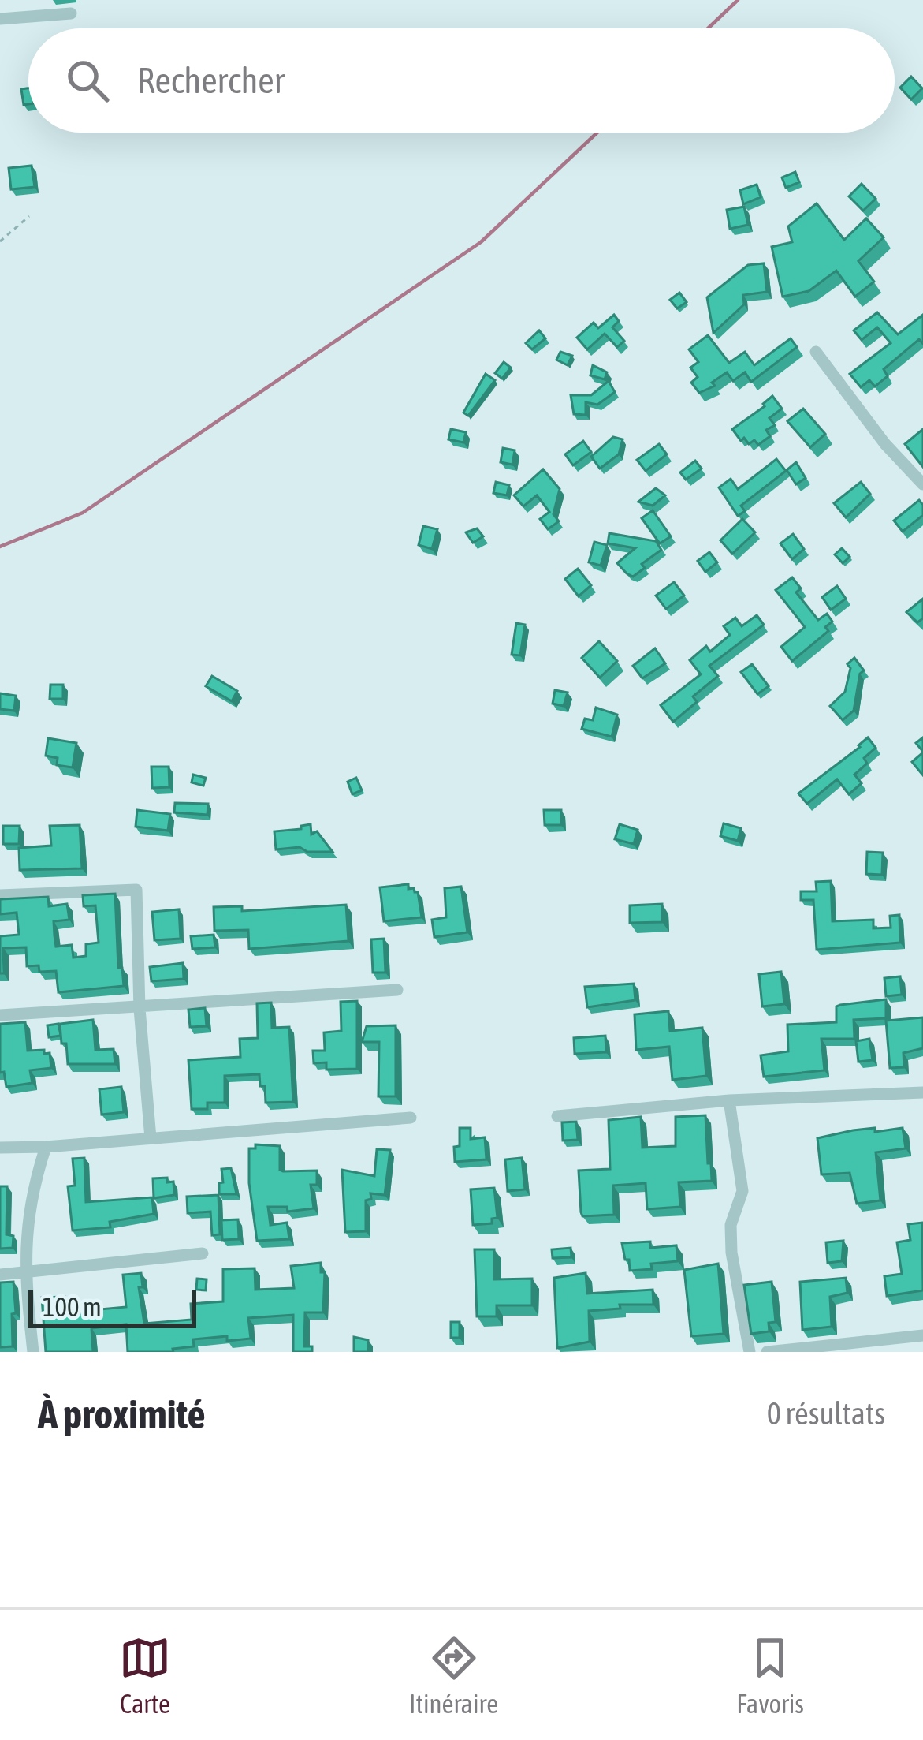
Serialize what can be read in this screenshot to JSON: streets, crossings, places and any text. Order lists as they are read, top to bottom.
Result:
{
  "scale_bar": "100 m",
  "page": {
    "search": "Rechercher",
    "scale": "100 m",
    "heading": ["À proximité", "0 résultats"],
    "nav": ["Carte", "Itinéraire", "Favoris"]
  }
}
